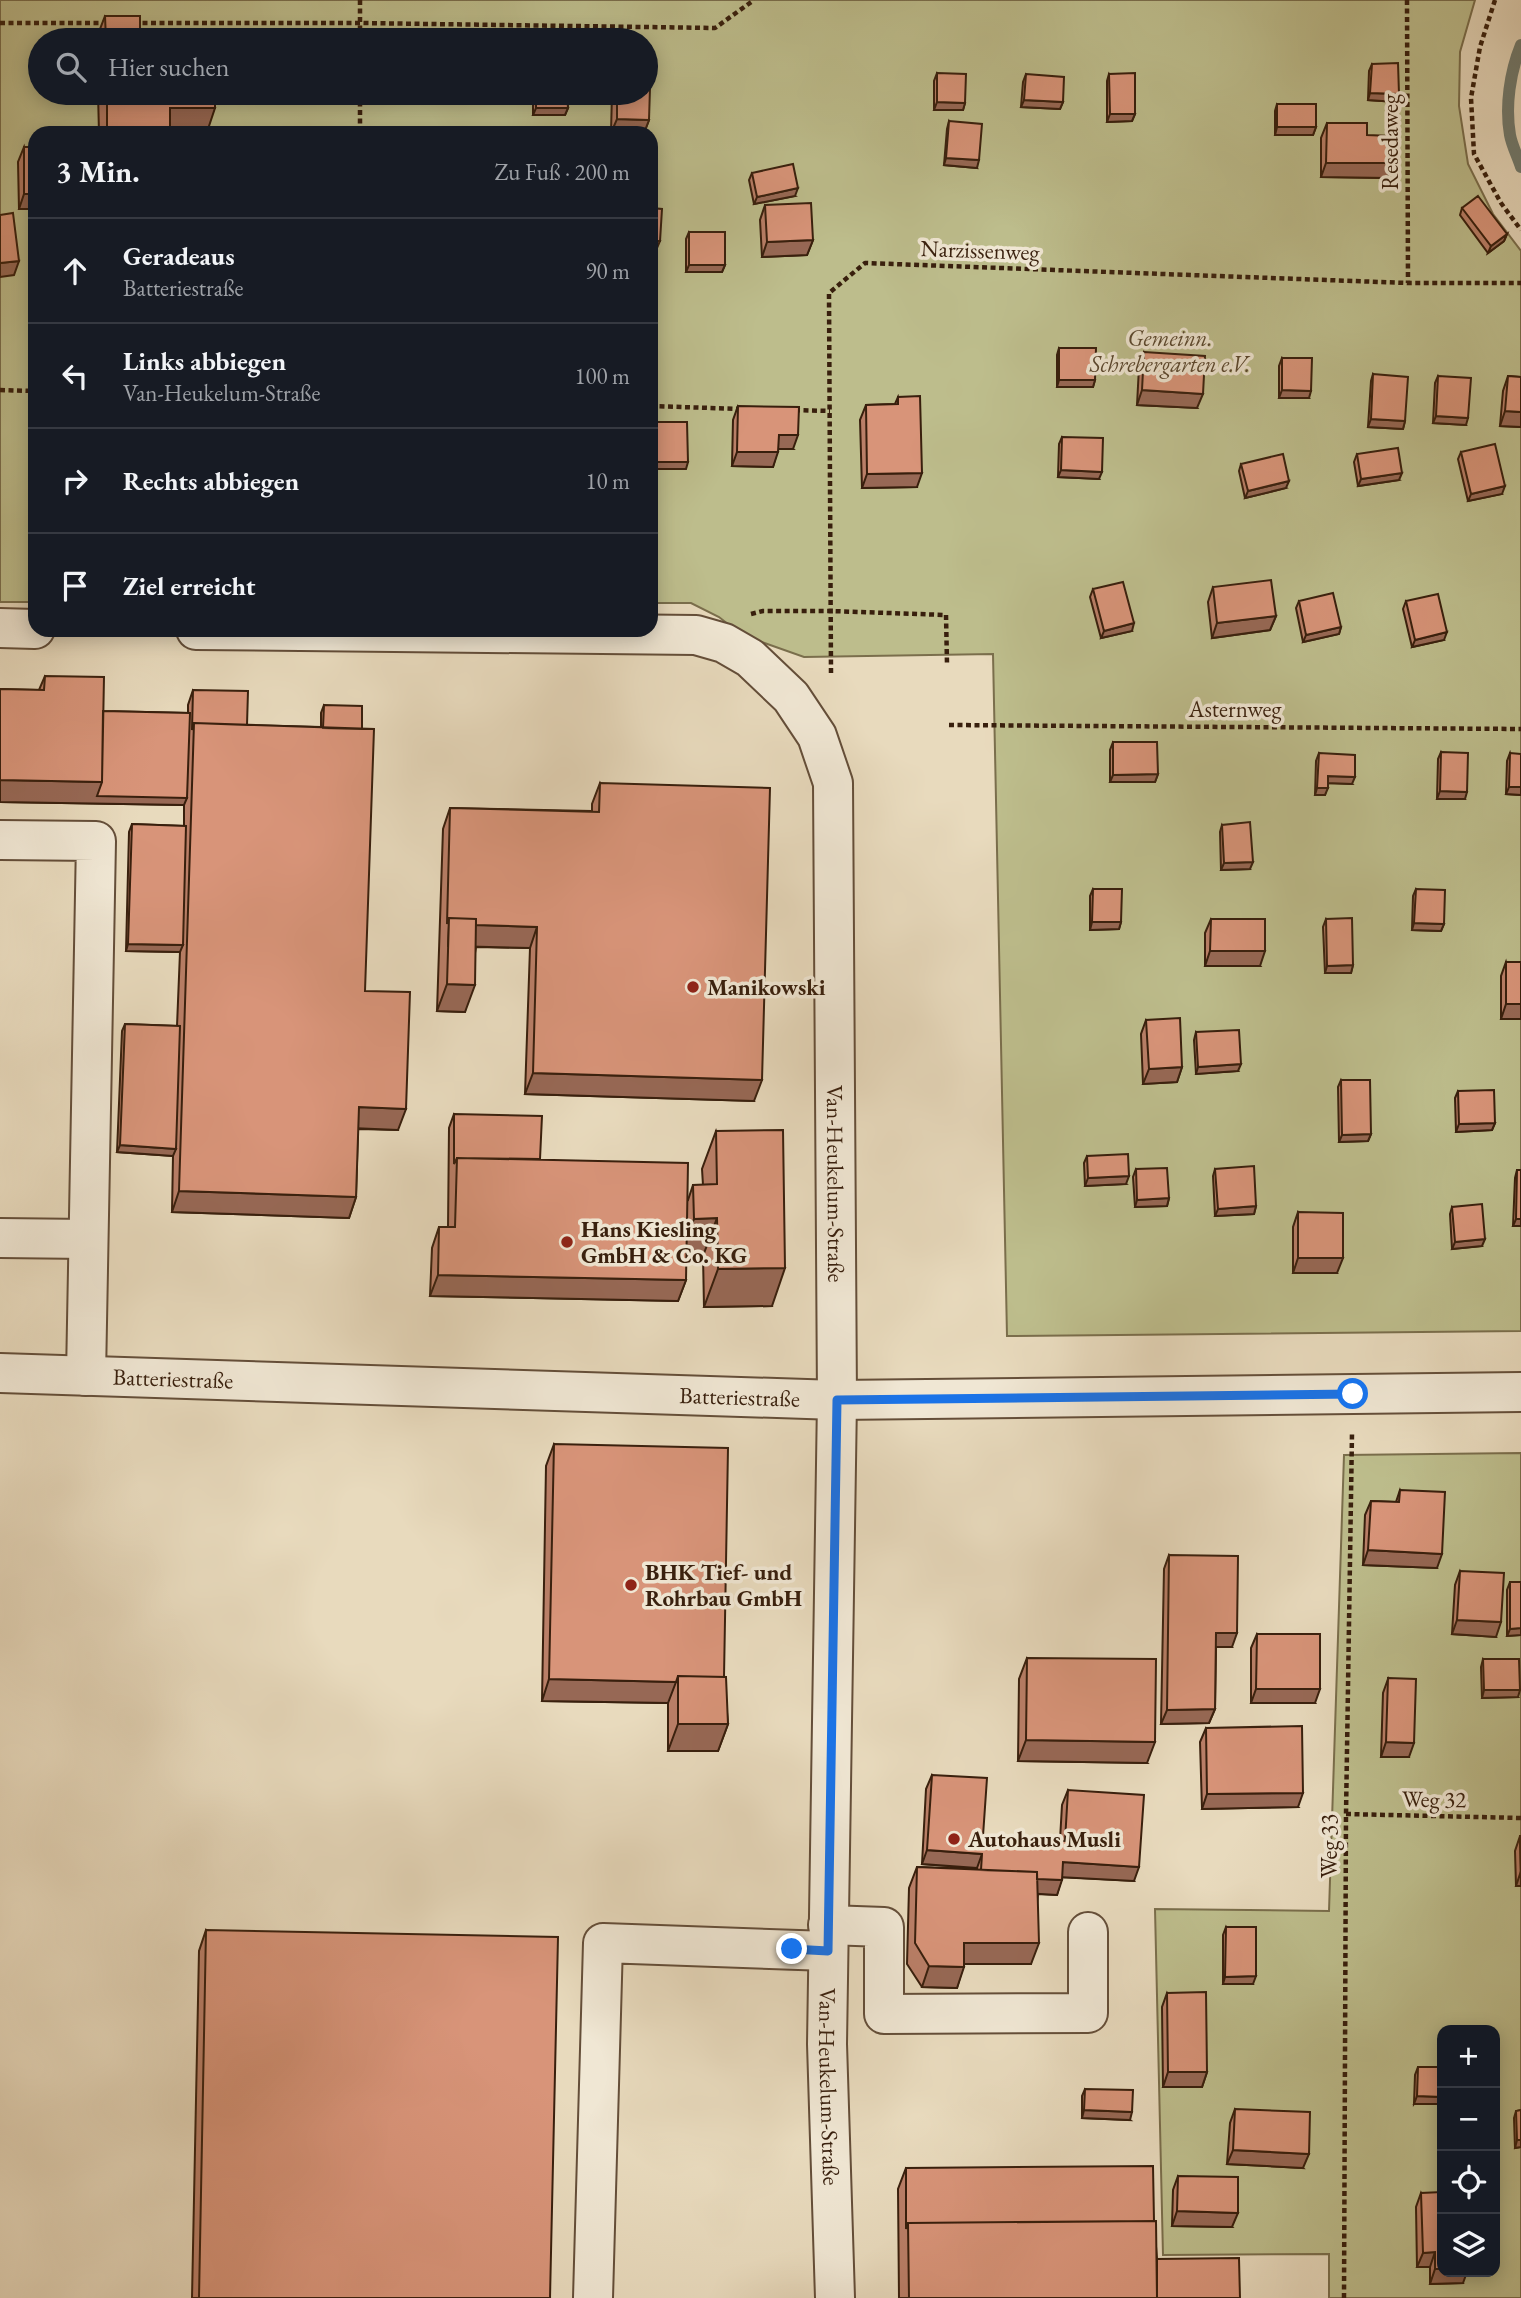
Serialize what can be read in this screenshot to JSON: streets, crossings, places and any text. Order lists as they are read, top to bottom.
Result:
{
  "streets": {
    "street": ["Van-Heukelum-Straße", "Batteriestraße"],
    "path": [
      "Resedaweg",
      "Narzissenweg",
      "Asternweg",
      "Weg 32",
      "Weg 33"
    ]
  },
  "crossings": [
    ["Resedaweg", "Narzissenweg"],
    ["Van-Heukelum-Straße", "Batteriestraße"],
    ["Batteriestraße", "Weg 33"],
    ["Weg 32", "Weg 33"]
  ],
  "parks": ["Gemeinn. Schrebergarten e.V."],
  "places": [
    "Manikowski",
    "Hans Kiesling GmbH & Co. KG",
    "BHK Tief- und Rohrbau GmbH",
    "Autohaus Musli"
  ],
  "page": {
    "search": "Hier suchen",
    "heading": ["3 Min.", "Zu Fuß · 200 m"],
    "list": [
      ["Geradeaus", "Batteriestraße", "90 m"],
      ["Links abbiegen", "Van-Heukelum-Straße", "100 m"],
      ["Rechts abbiegen", "10 m"],
      "Ziel erreicht"
    ],
    "map_buttons": ["+", "−"]
  }
}
